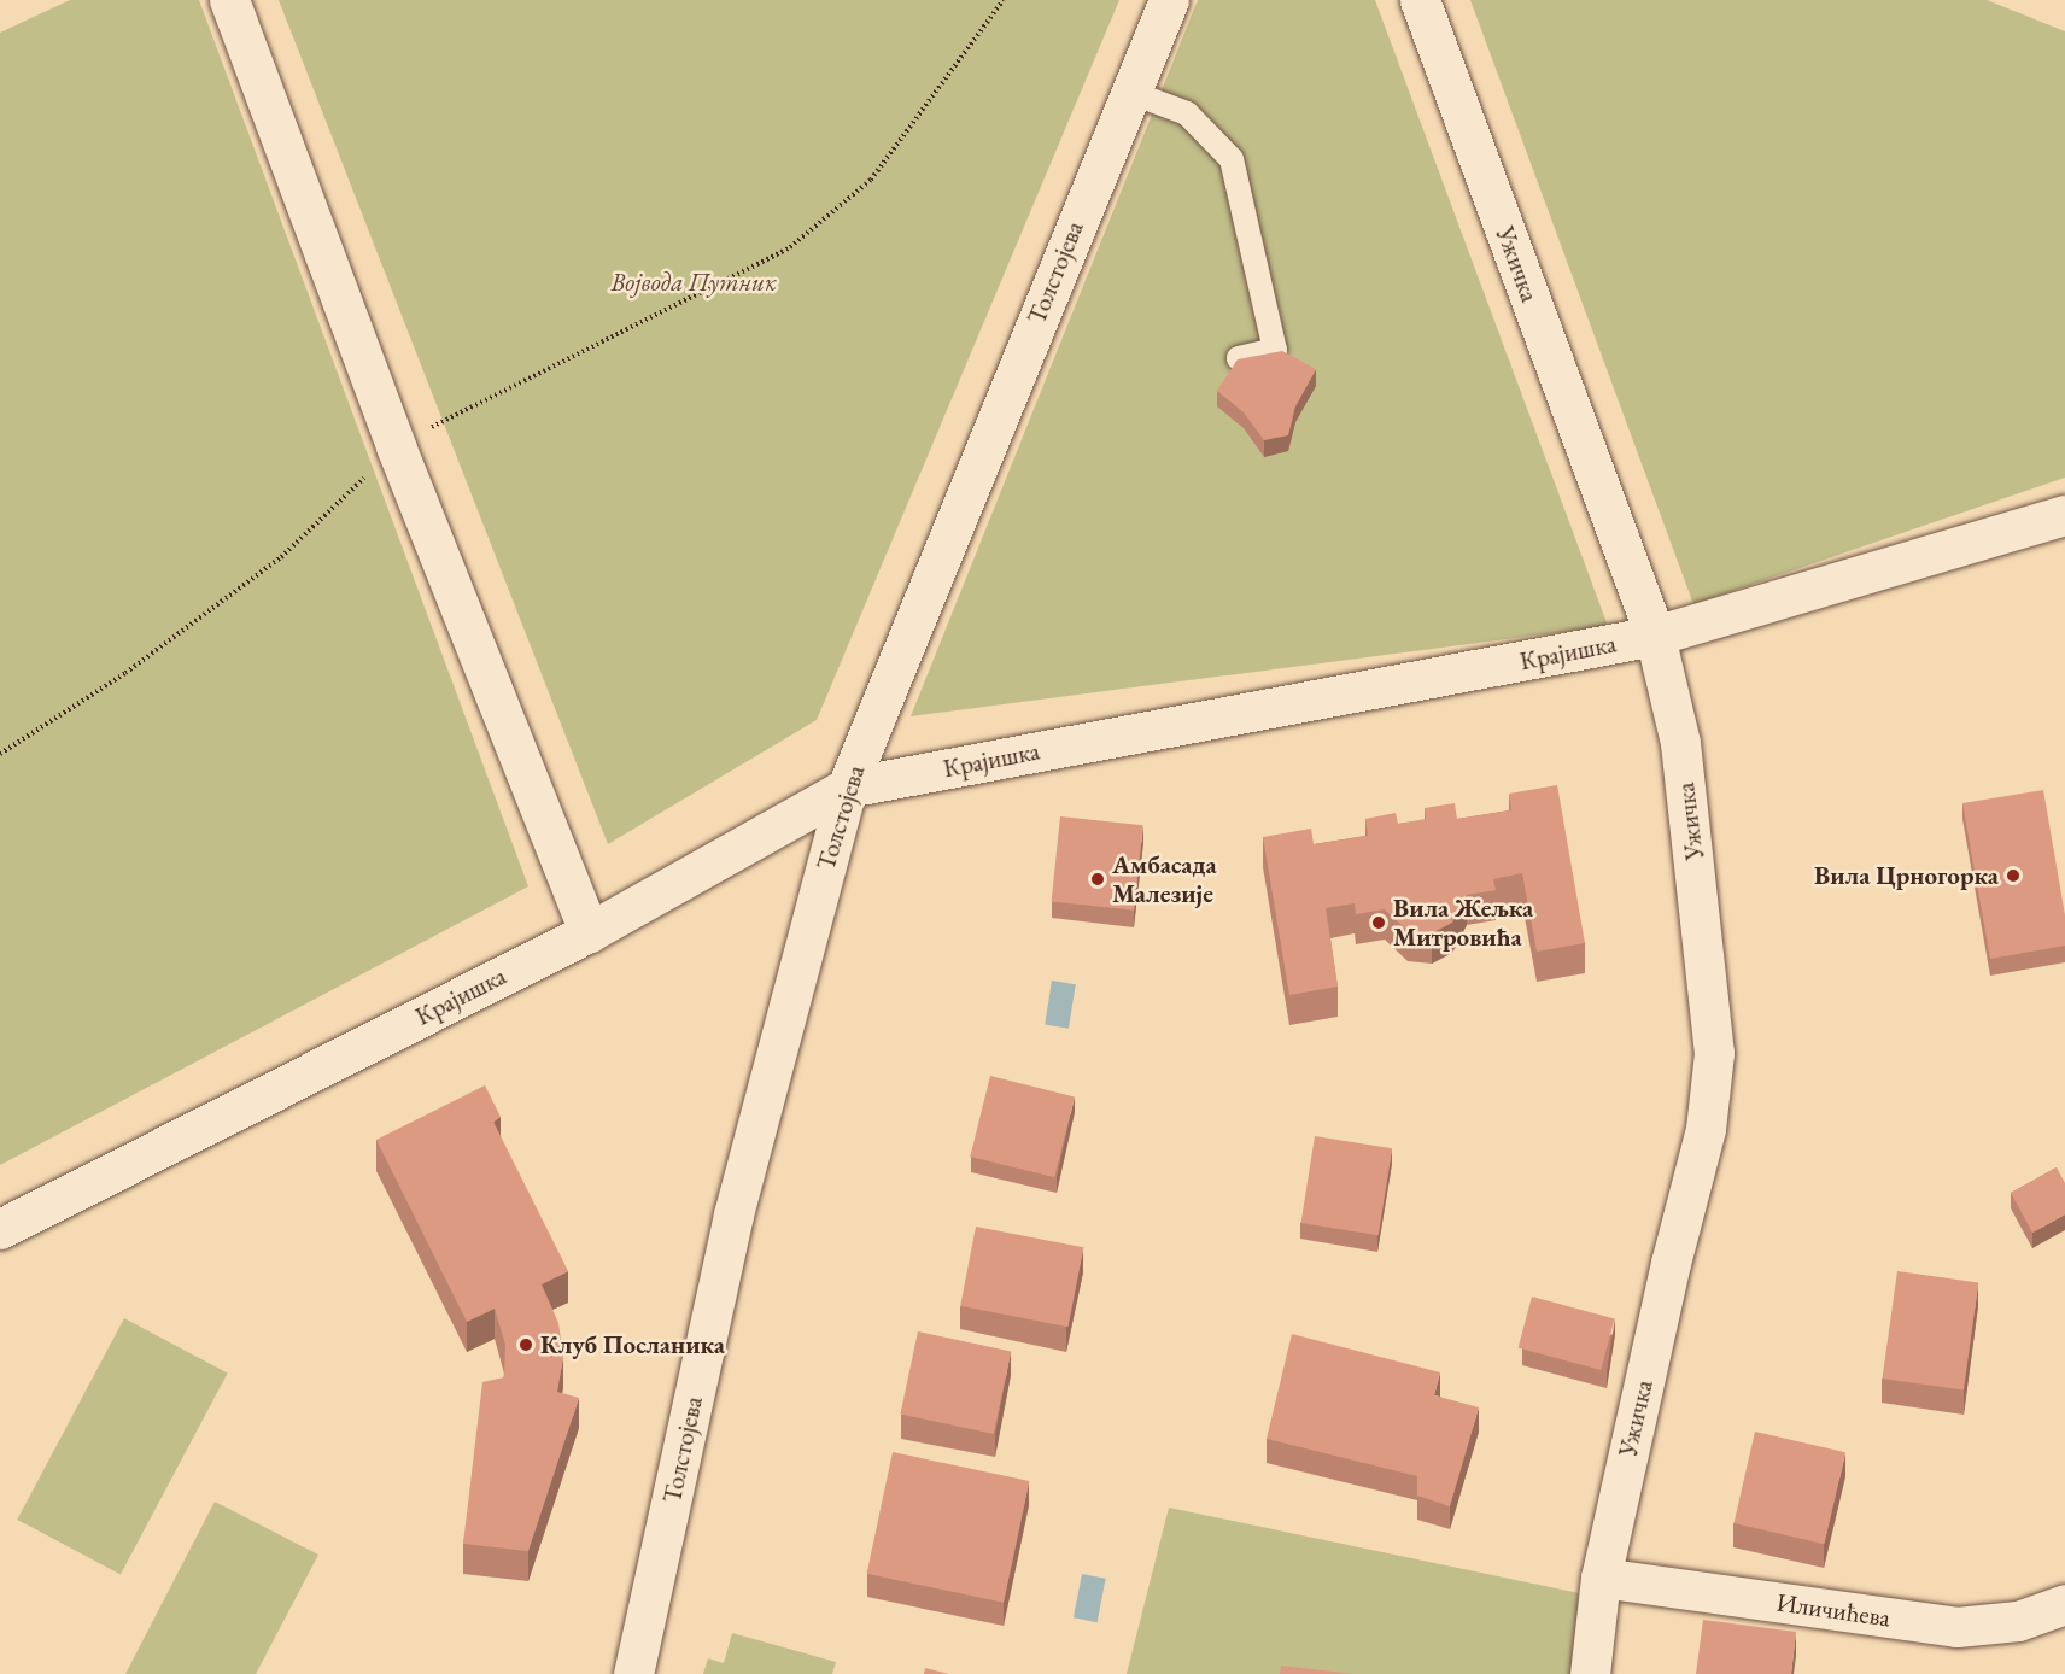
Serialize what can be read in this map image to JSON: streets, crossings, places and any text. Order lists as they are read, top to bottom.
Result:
{
  "streets": {
    "street": [
      "Ужичка",
      "Толстојева",
      "Крајишка",
      "Иличићева"
    ]
  },
  "crossings": [
    ["Ужичка", "Крајишка"],
    ["Ужичка", "Иличићева"],
    ["Толстојева", "Крајишка"]
  ],
  "parks": ["Војвода Путник"],
  "places": [
    "Вила Црногорка",
    "Амбасада Малезије",
    "Вила Жељка Митровића",
    "Клуб Посланика"
  ]
}
